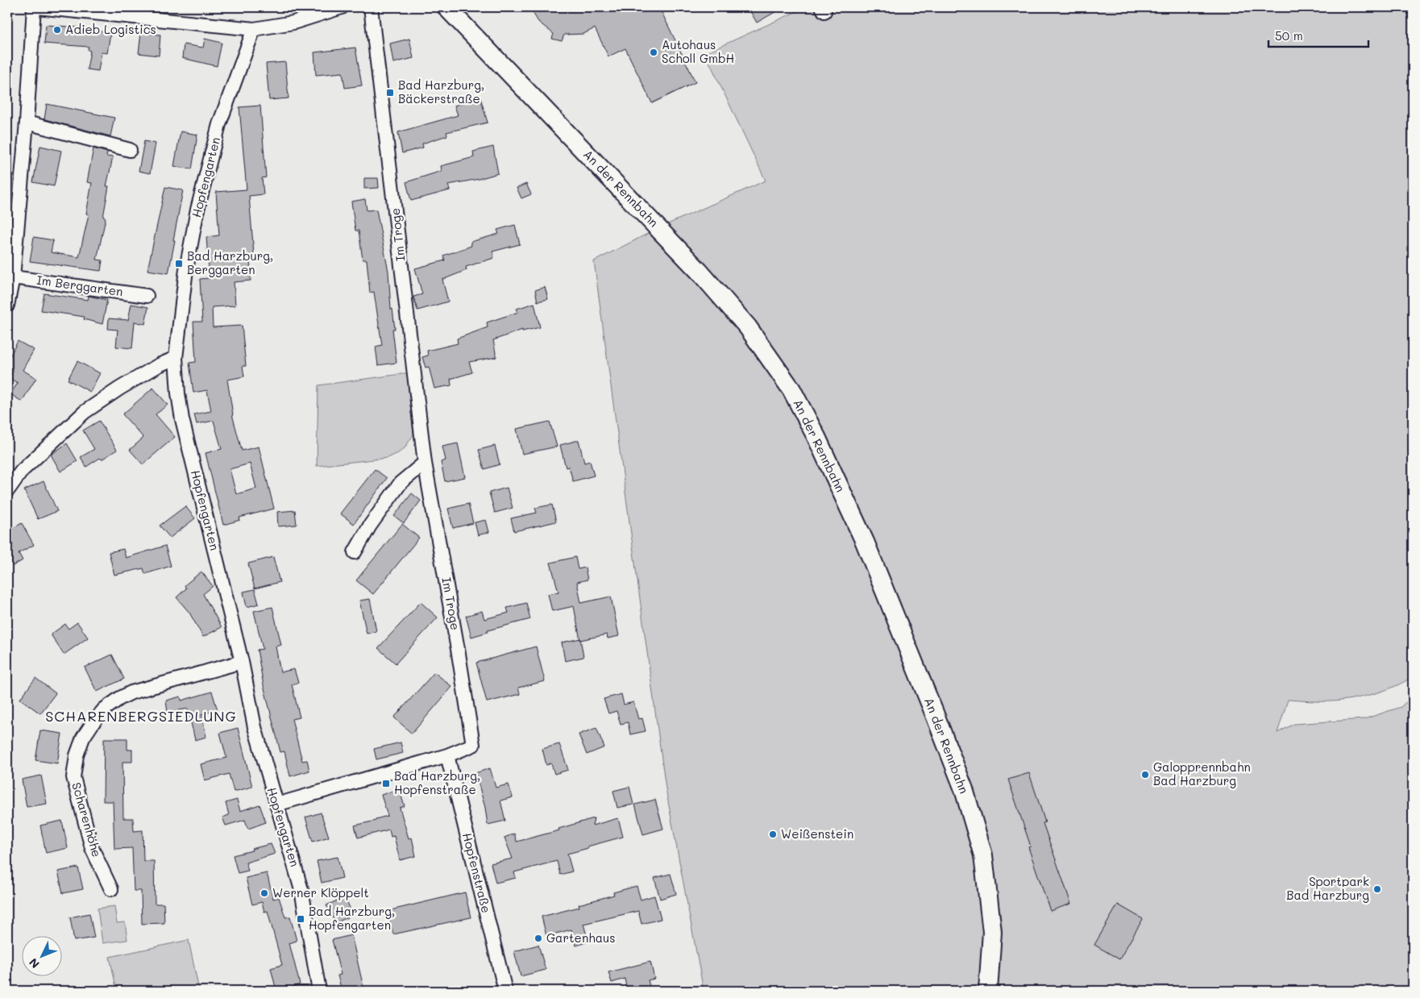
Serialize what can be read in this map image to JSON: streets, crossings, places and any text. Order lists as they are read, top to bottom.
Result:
{
  "streets": {
    "main road": ["An der Rennbahn"],
    "street": [
      "Hopfengarten",
      "Im Troge",
      "Im Berggarten",
      "Scharenhöhe",
      "Hopfenstraße"
    ]
  },
  "crossings": [
    ["Hopfengarten", "Scharenhöhe"],
    ["Im Troge", "Hopfenstraße"]
  ],
  "districts": ["SCHARENBERGSIEDLUNG"],
  "places": {
    "other": [
      "Adieb Logistics",
      "Autohaus Scholl GmbH",
      "Galopprennbahn Bad Harzburg",
      "Weißenstein",
      "Sportpark Bad Harzburg",
      "Werner Klöppelt",
      "Gartenhaus"
    ],
    "transit": [
      "Bad Harzburg, Bäckerstraße",
      "Bad Harzburg, Berggarten",
      "Bad Harzburg, Hopfenstraße",
      "Bad Harzburg, Hopfengarten"
    ]
  },
  "scale_bar": "50 m",
  "north": "bottom left"
}
